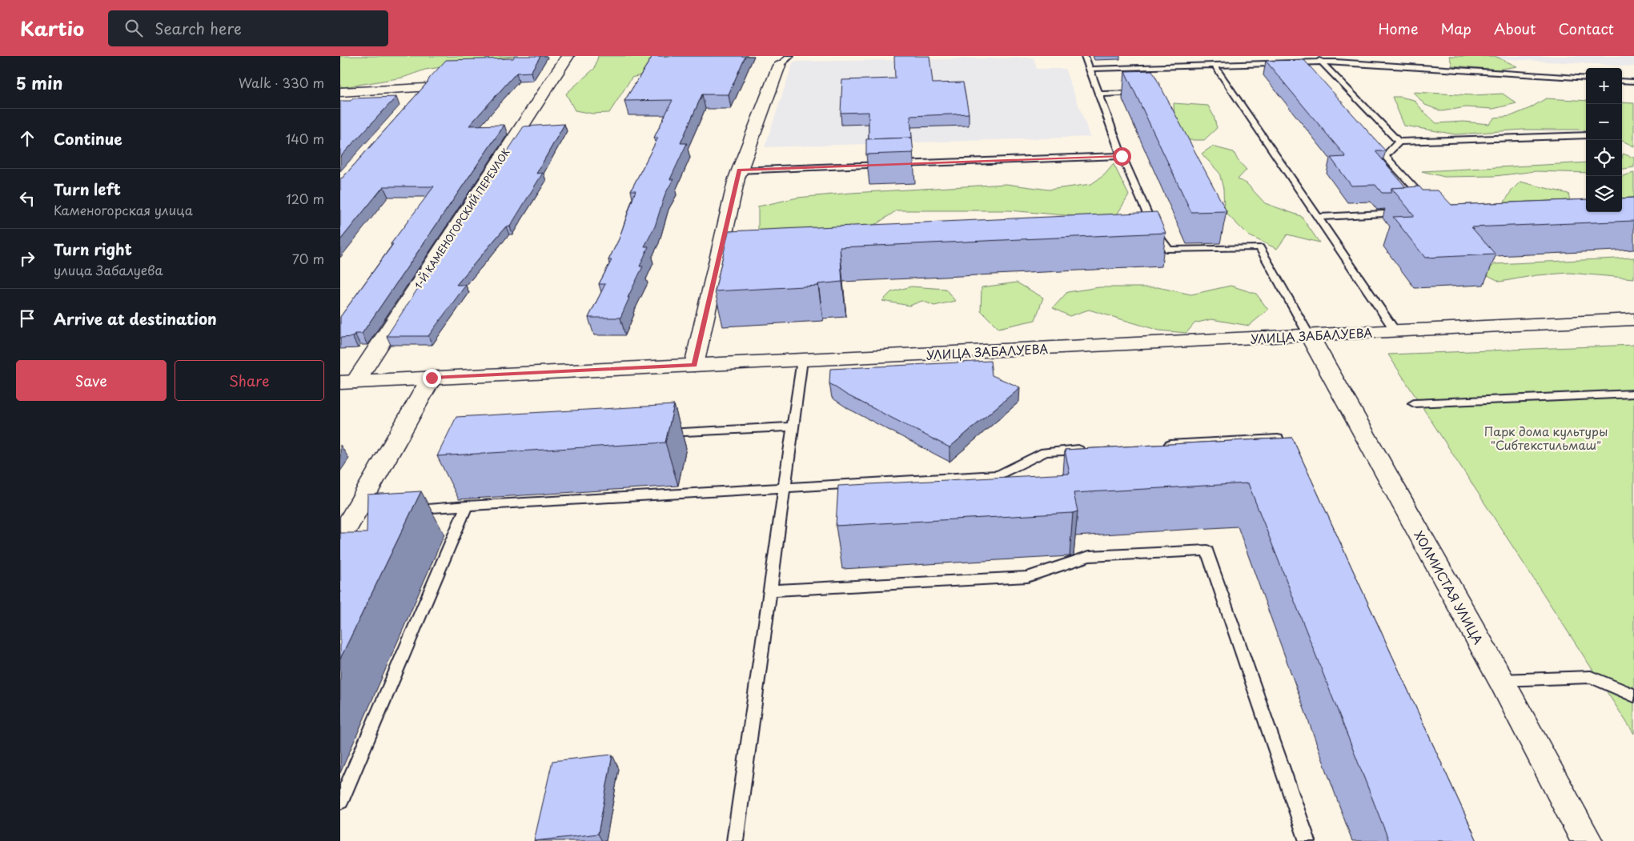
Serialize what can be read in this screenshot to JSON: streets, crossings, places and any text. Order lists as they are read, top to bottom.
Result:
{
  "streets": {
    "street": ["1-Й КАМЕНОГОРСКИЙ ПЕРЕУЛОК", "УЛИЦА ЗАБАЛУЕВА", "ХОЛМИСТАЯ УЛИЦА"]
  },
  "crossings": [
    ["1-Й КАМЕНОГОРСКИЙ ПЕРЕУЛОК", "УЛИЦА ЗАБАЛУЕВА"],
    ["УЛИЦА ЗАБАЛУЕВА", "ХОЛМИСТАЯ УЛИЦА"]
  ],
  "parks": ["Парк дома культуры \"Сибтекстильмаш\""],
  "page": {
    "header": "Kartio",
    "search": "Search here",
    "nav": [
      "Home",
      "Map",
      "About",
      "Contact"
    ],
    "heading": ["5 min", "Walk · 330 m"],
    "map_buttons": ["+", "−"],
    "list": [
      ["Continue", "140 m"],
      ["Turn left", "Каменогорская улица", "120 m"],
      ["Turn right", "улица Забалуева", "70 m"],
      "Arrive at destination"
    ],
    "buttons": ["Save", "Share"]
  }
}
